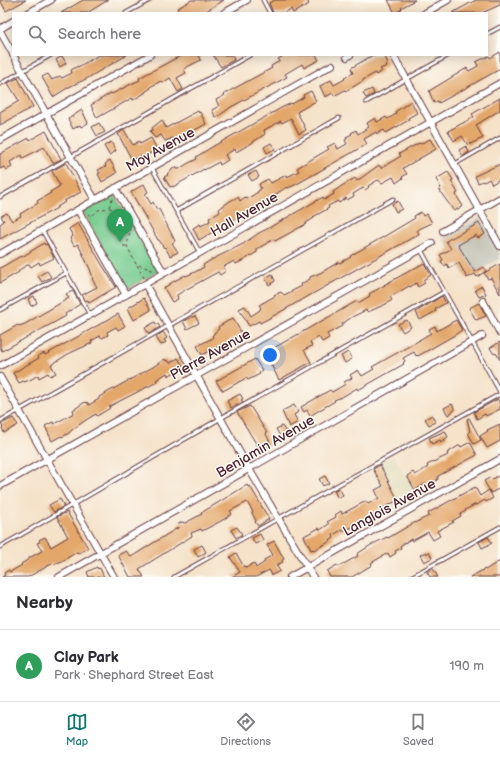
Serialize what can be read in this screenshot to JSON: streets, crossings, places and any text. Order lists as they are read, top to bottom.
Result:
{
  "streets": {
    "street": [
      "Moy Avenue",
      "Hall Avenue",
      "Pierre Avenue",
      "Benjamin Avenue",
      "Langlois Avenue"
    ]
  },
  "page": {
    "search": "Search here",
    "pins": "A",
    "heading": "Nearby",
    "list": [
      {
        "mark": "A",
        "name": "Clay Park",
        "note": "Park · Shephard Street East",
        "value": "190 m"
      }
    ],
    "nav": ["Map", "Directions", "Saved"]
  }
}
